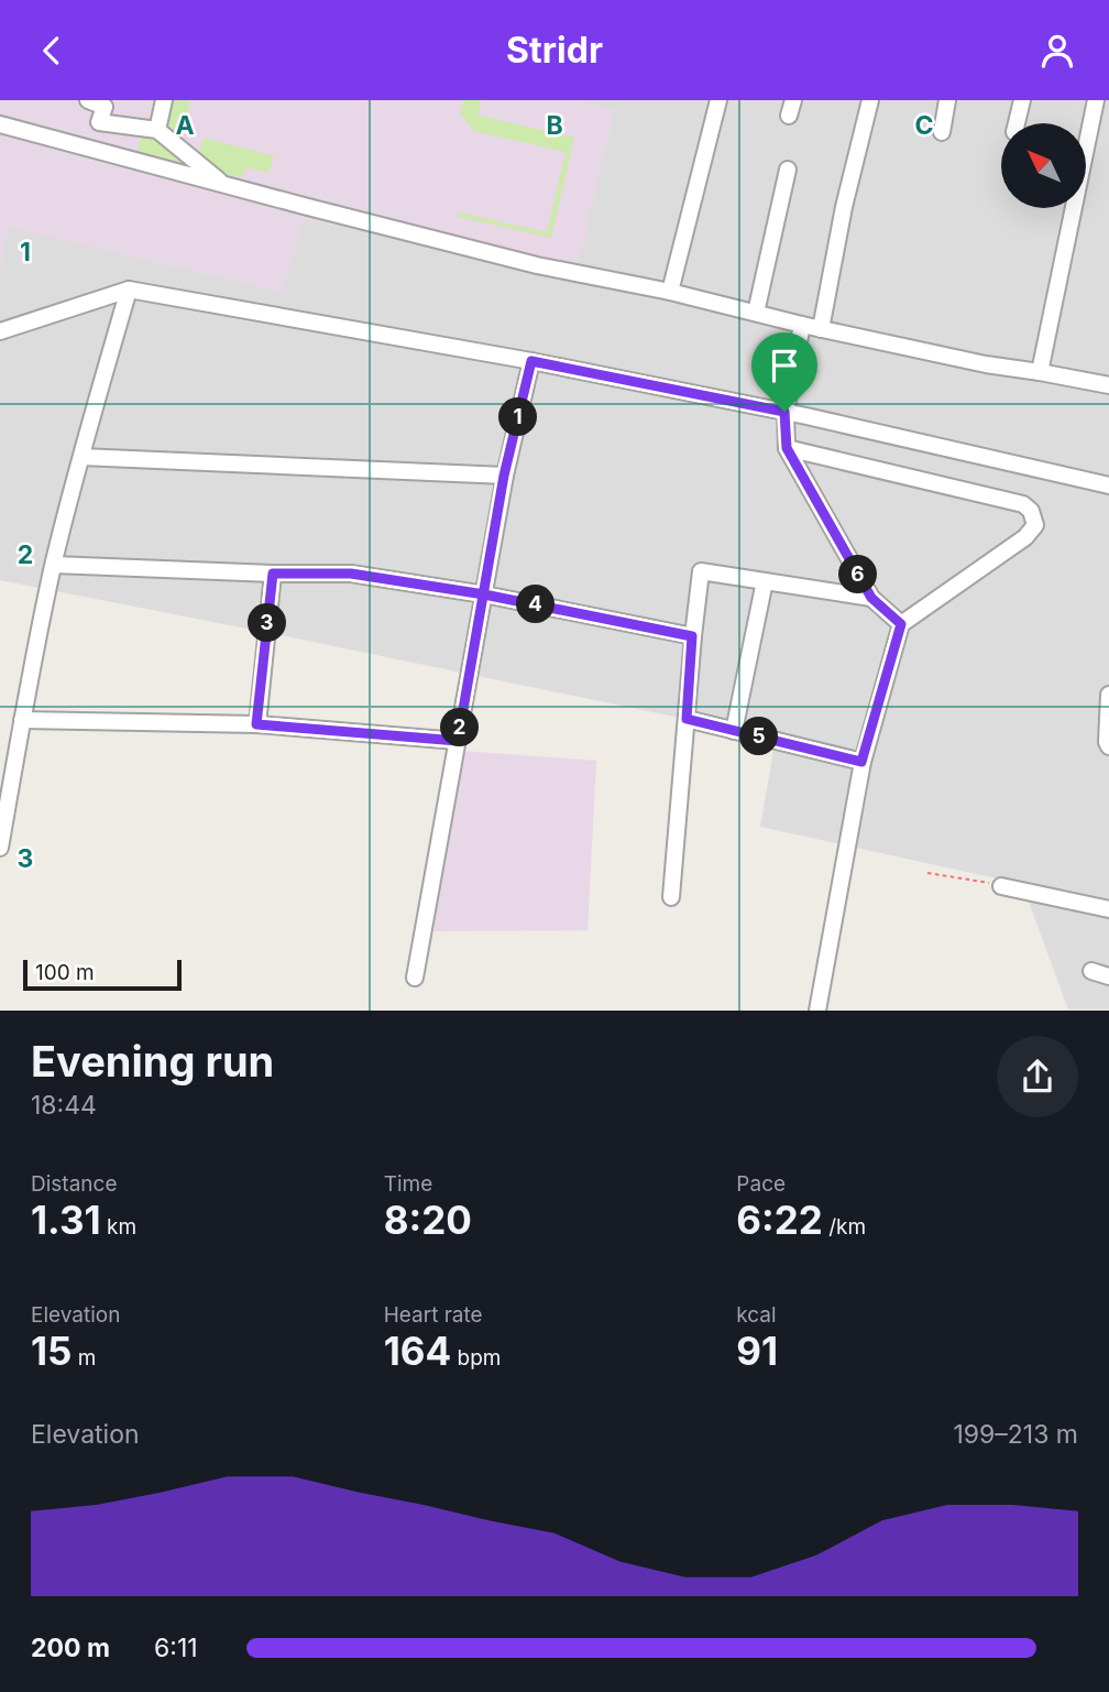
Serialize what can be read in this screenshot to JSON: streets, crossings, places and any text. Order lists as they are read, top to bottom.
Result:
{
  "scale_bar": "100 m",
  "north": "top left",
  "page": {
    "header": "Stridr",
    "pins": [
      "1",
      "6",
      "4",
      "3",
      "2",
      "5"
    ],
    "scale": "100 m",
    "heading": ["Evening run", "18:44"],
    "stats": [
      ["Distance", "1.31 km"],
      ["Time", "8:20"],
      ["Pace", "6:22 /km"],
      ["Elevation", "15 m"],
      ["Heart rate", "164 bpm"],
      ["kcal", "91"]
    ],
    "chart": ["Elevation", "199–213 m"],
    "list": [
      {
        "name": "200 m",
        "note": "6:11"
      }
    ]
  },
  "grid": {
    "columns": ["A", "B", "C"],
    "rows": ["1", "2", "3"]
  }
}
